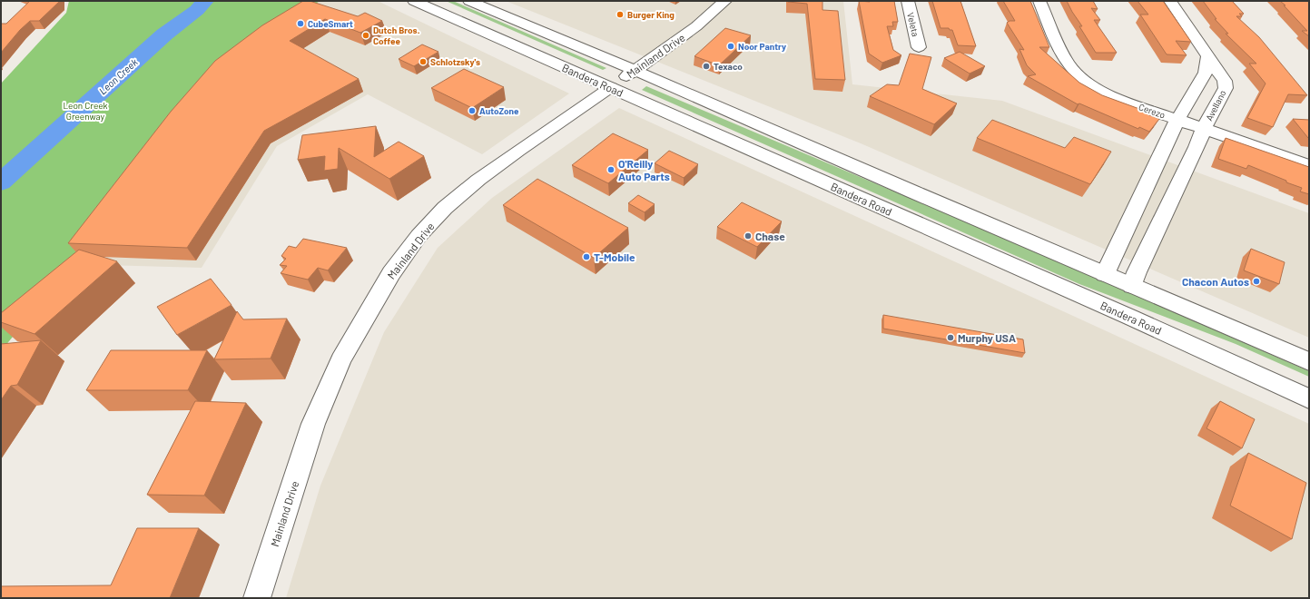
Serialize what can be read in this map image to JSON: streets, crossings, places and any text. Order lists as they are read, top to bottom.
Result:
{
  "streets": {
    "street": [
      "Veleta",
      "Mainland Drive",
      "Bandera Road",
      "Avellano",
      "Cerezo"
    ]
  },
  "crossings": [
    ["Mainland Drive", "Bandera Road"],
    ["Avellano", "Cerezo"]
  ],
  "water": ["Leon Creek"],
  "parks": ["Leon Creek Greenway"],
  "places": [
    "Burger King",
    "CubeSmart",
    "Dutch Bros. Coffee",
    "Noor Pantry",
    "Schlotzsky's",
    "Texaco",
    "AutoZone",
    "O'Reilly Auto Parts",
    "Chase",
    "T-Mobile",
    "Chacon Autos",
    "Murphy USA"
  ]
}
